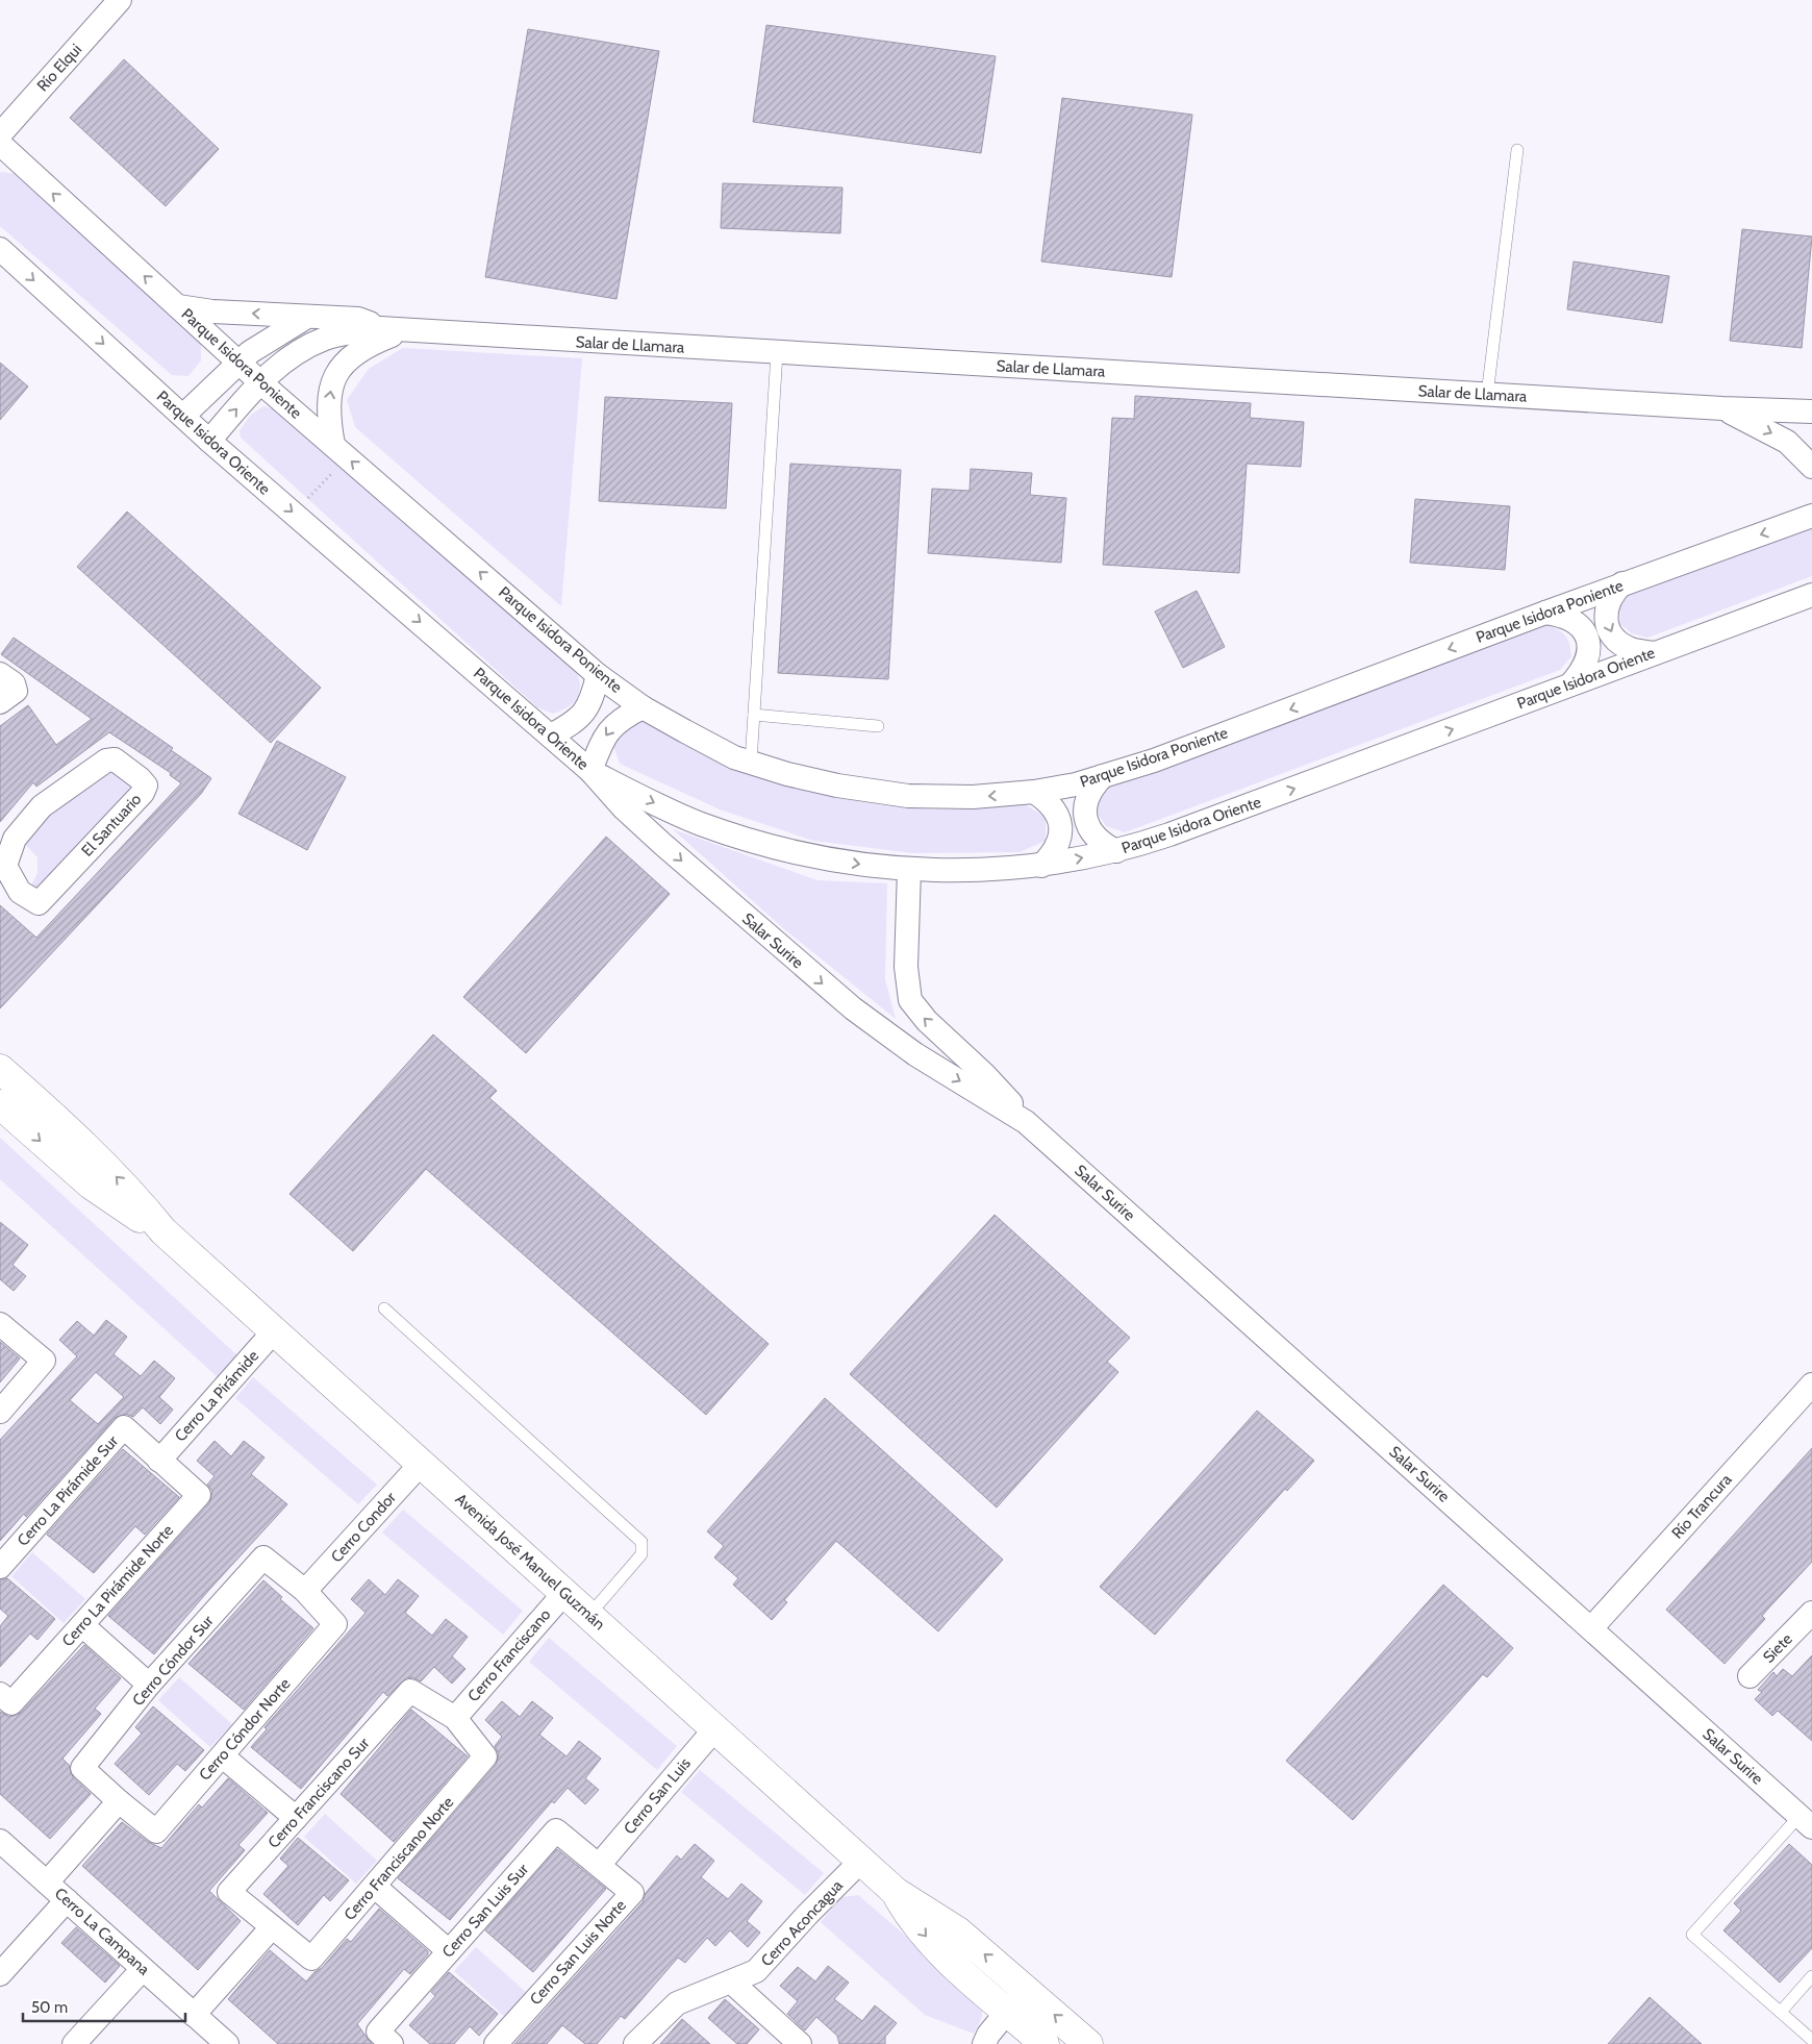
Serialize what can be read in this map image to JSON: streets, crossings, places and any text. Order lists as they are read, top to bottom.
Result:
{
  "streets": {
    "street": [
      "Río Elqui",
      "Salar de Llamara",
      "Parque Isidora Poniente",
      "Parque Isidora Oriente",
      "El Santuario",
      "Salar Surire",
      "Cerro La Pirámide",
      "Cerro La Pirámide Sur",
      "Río Trancura",
      "Cerro Condor",
      "Avenida José Manuel Guzmán",
      "Cerro La Pirámide Norte",
      "Siete",
      "Cerro Franciscano",
      "Cerro Cóndor Sur",
      "Cerro Cóndor Norte",
      "Cerro Franciscano Sur",
      "Cerro San Luis",
      "Cerro Franciscano Norte",
      "Cerro San Luis Sur",
      "Cerro Aconcagua",
      "Cerro La Campana",
      "Cerro San Luis Norte"
    ]
  },
  "crossings": [
    ["Salar de Llamara", "Parque Isidora Poniente"],
    ["Salar de Llamara", "Parque Isidora Oriente"],
    ["Parque Isidora Oriente", "Salar Surire"],
    ["Salar Surire", "Río Trancura"],
    ["Cerro La Pirámide", "Cerro La Pirámide Sur"],
    ["Cerro La Pirámide", "Avenida José Manuel Guzmán"],
    ["Cerro La Pirámide", "Cerro La Pirámide Norte"],
    ["Cerro La Pirámide Sur", "Cerro La Pirámide Norte"],
    ["Cerro Condor", "Avenida José Manuel Guzmán"],
    ["Cerro Condor", "Cerro Cóndor Sur"],
    ["Cerro Condor", "Cerro Cóndor Norte"],
    ["Avenida José Manuel Guzmán", "Cerro Franciscano"],
    ["Avenida José Manuel Guzmán", "Cerro San Luis"],
    ["Avenida José Manuel Guzmán", "Cerro Aconcagua"],
    ["Cerro Franciscano", "Cerro Franciscano Sur"],
    ["Cerro Franciscano", "Cerro Franciscano Norte"],
    ["Cerro Cóndor Sur", "Cerro Cóndor Norte"],
    ["Cerro Franciscano Sur", "Cerro Franciscano Norte"],
    ["Cerro San Luis", "Cerro San Luis Sur"],
    ["Cerro San Luis", "Cerro San Luis Norte"],
    ["Cerro San Luis Sur", "Cerro San Luis Norte"]
  ],
  "one_way": ["Parque Isidora Poniente", "Parque Isidora Oriente"],
  "scale_bar": "50 m"
}
